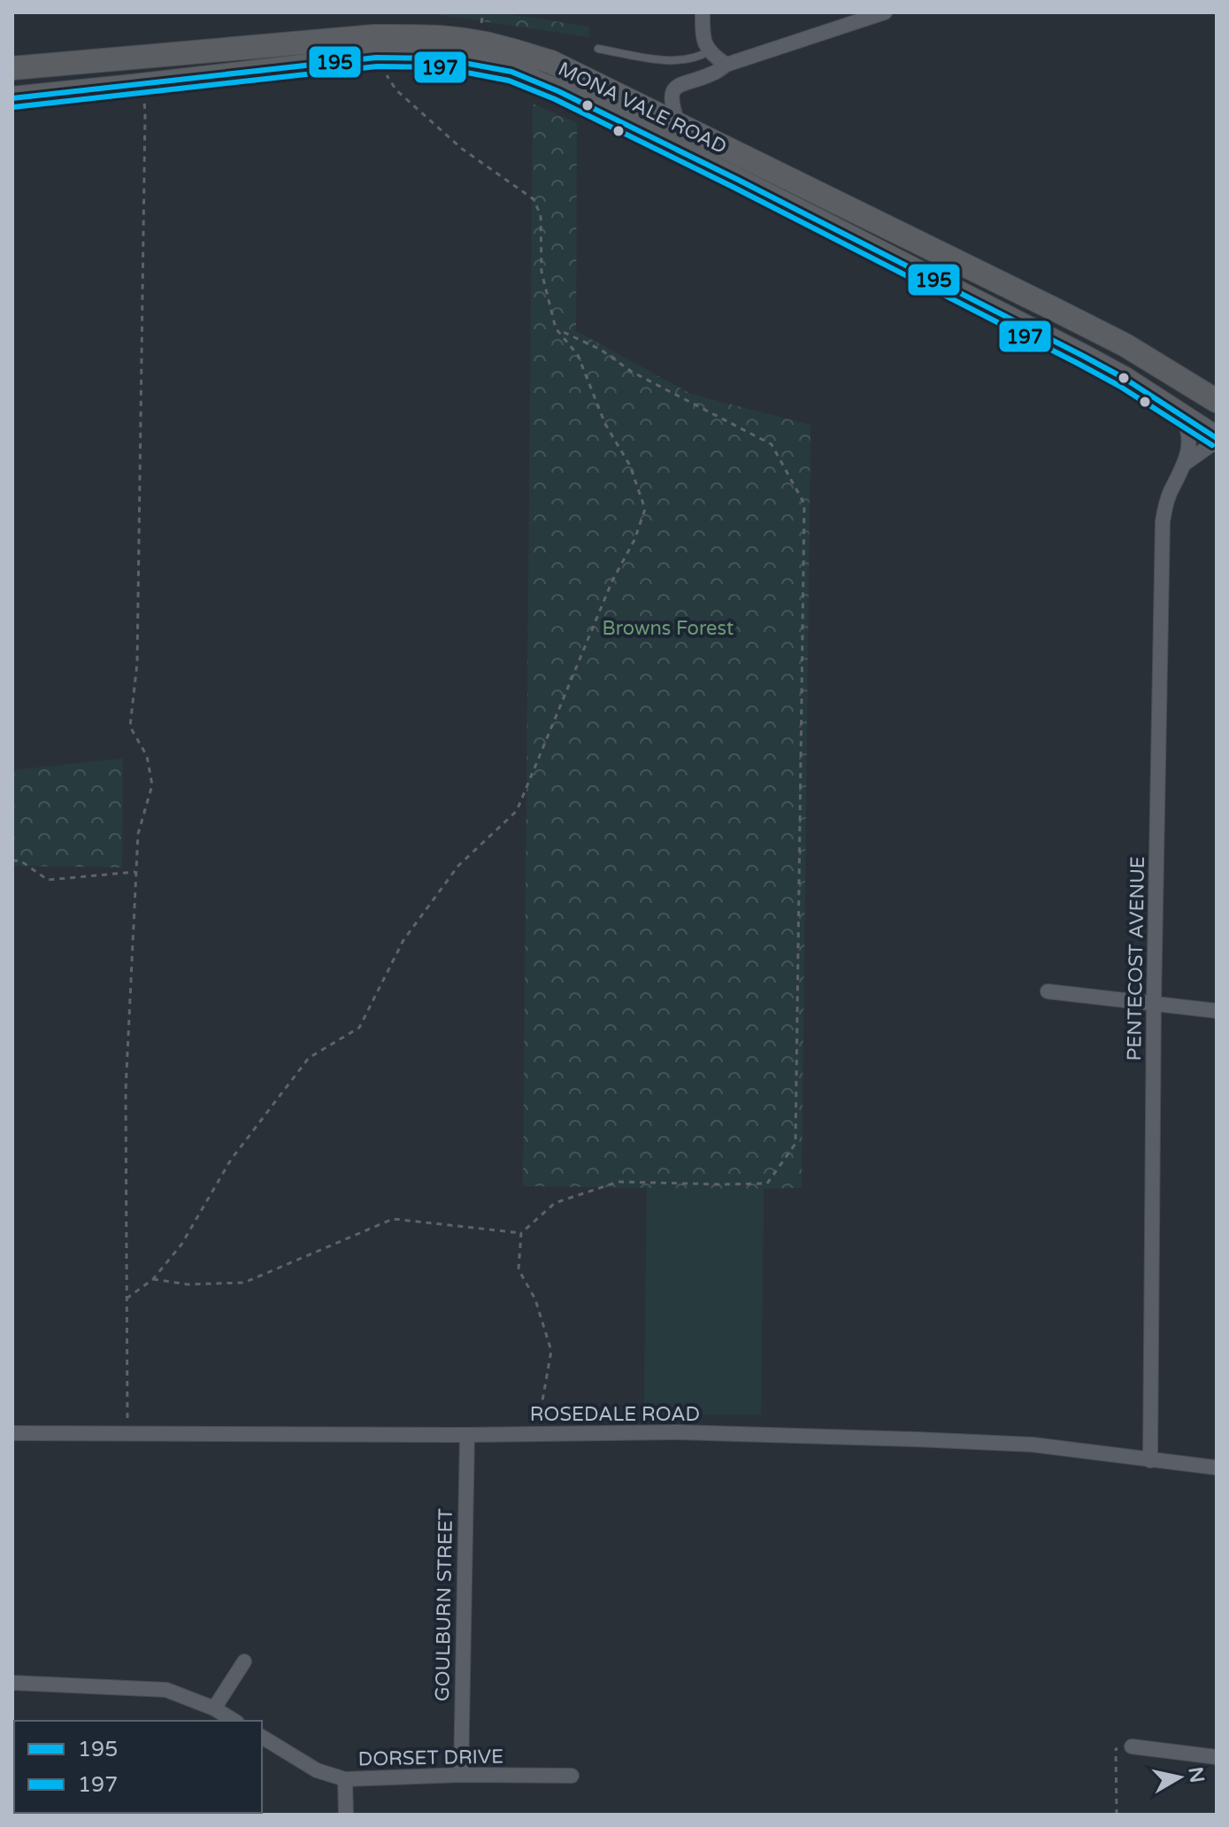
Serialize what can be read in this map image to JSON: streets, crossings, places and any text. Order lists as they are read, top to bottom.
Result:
{
  "streets": {
    "highway": ["MONA VALE ROAD"],
    "street": [
      "PENTECOST AVENUE",
      "ROSEDALE ROAD",
      "GOULBURN STREET",
      "DORSET DRIVE"
    ]
  },
  "crossings": [
    ["MONA VALE ROAD", "PENTECOST AVENUE"],
    ["PENTECOST AVENUE", "ROSEDALE ROAD"],
    ["ROSEDALE ROAD", "GOULBURN STREET"],
    ["GOULBURN STREET", "DORSET DRIVE"]
  ],
  "parks": ["Browns Forest"],
  "lines": ["transit line 195", "transit line 197"],
  "legend": ["195", "197"],
  "north": "right"
}
